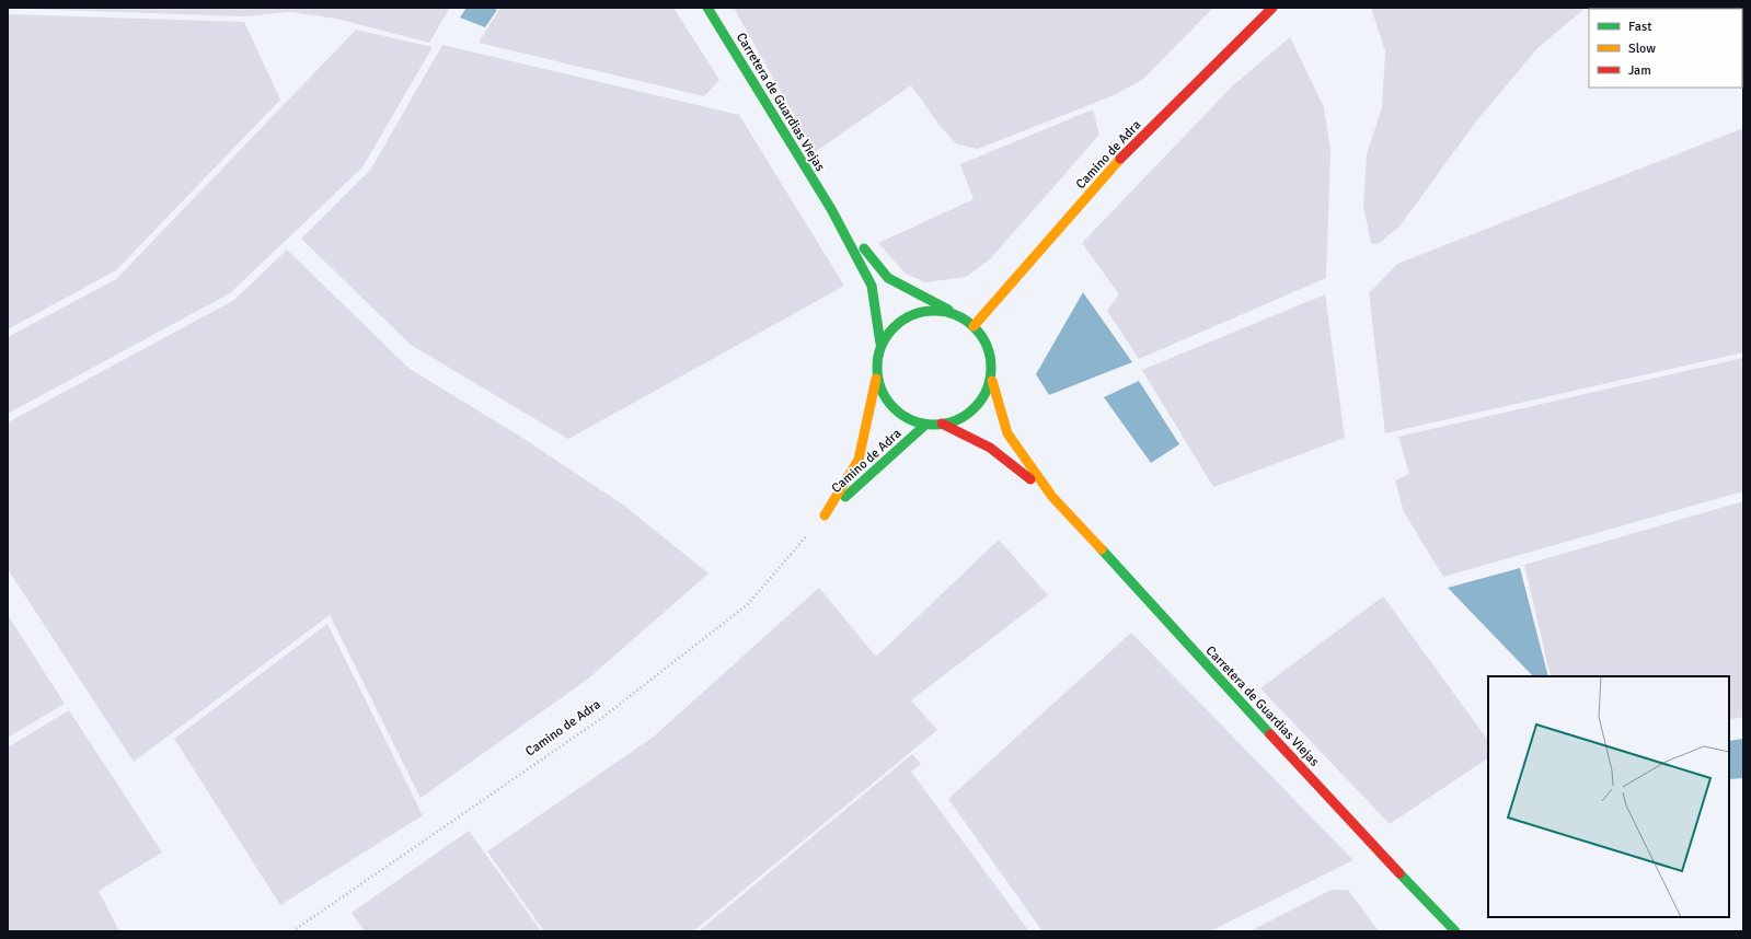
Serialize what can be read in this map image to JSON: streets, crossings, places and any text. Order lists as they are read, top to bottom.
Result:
{
  "streets": {
    "street": ["Carretera de Guardias Viejas", "Camino de Adra"]
  },
  "crossings": [
    ["Carretera de Guardias Viejas", "Camino de Adra"]
  ],
  "legend": ["Fast", "Slow", "Jam"]
}
